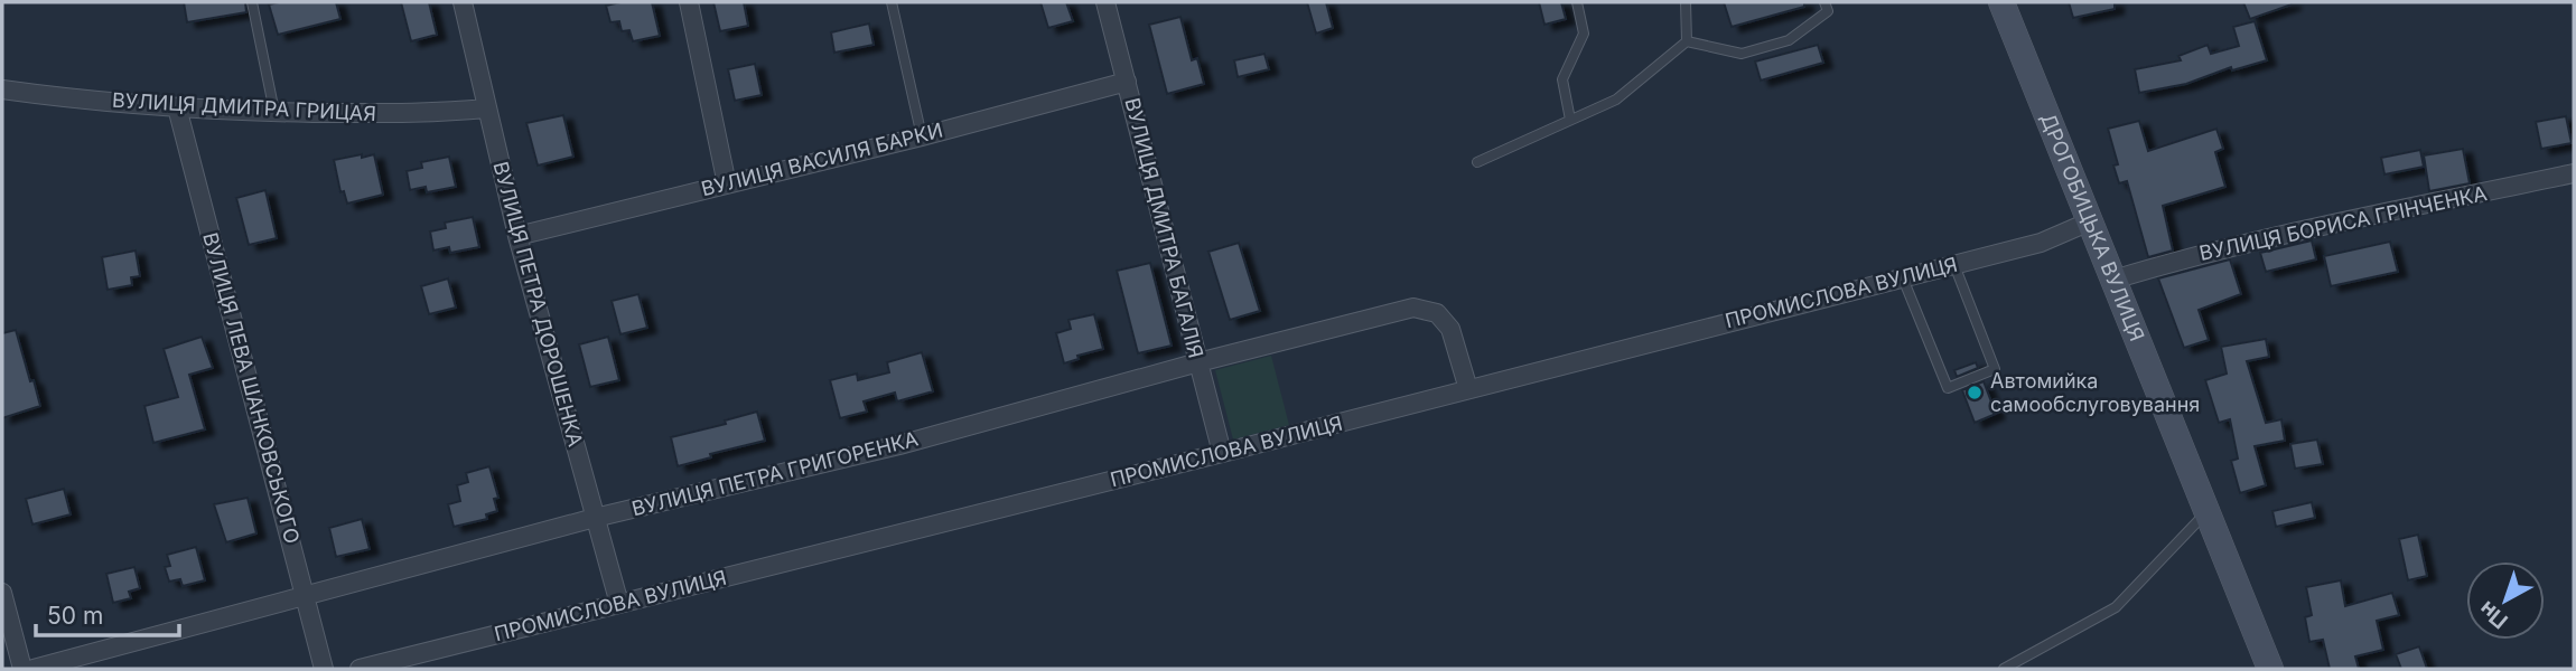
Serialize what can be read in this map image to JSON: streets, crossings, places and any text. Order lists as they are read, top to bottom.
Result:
{
  "streets": {
    "main road": ["ДРОГОБИЦЬКА ВУЛИЦЯ"],
    "street": [
      "ВУЛИЦЯ ДМИТРА ГРИЦАЯ",
      "ВУЛИЦЯ ВАСИЛЯ БАРКИ",
      "ВУЛИЦЯ БОРИСА ГРІНЧЕНКА",
      "ВУЛИЦЯ ДМИТРА БАГАЛІЯ",
      "ПРОМИСЛОВА ВУЛИЦЯ",
      "ВУЛИЦЯ ПЕТРА ДОРОШЕНКА",
      "ВУЛИЦЯ ЛЕВА ШАНКОВСЬКОГО",
      "ВУЛИЦЯ ПЕТРА ГРИГОРЕНКА"
    ]
  },
  "crossings": [
    ["ВУЛИЦЯ ДМИТРА ГРИЦАЯ", "ВУЛИЦЯ ПЕТРА ДОРОШЕНКА"],
    ["ВУЛИЦЯ ДМИТРА ГРИЦАЯ", "ВУЛИЦЯ ЛЕВА ШАНКОВСЬКОГО"],
    ["ВУЛИЦЯ ВАСИЛЯ БАРКИ", "ВУЛИЦЯ ДМИТРА БАГАЛІЯ"],
    ["ВУЛИЦЯ ВАСИЛЯ БАРКИ", "ВУЛИЦЯ ПЕТРА ДОРОШЕНКА"],
    ["ВУЛИЦЯ БОРИСА ГРІНЧЕНКА", "ДРОГОБИЦЬКА ВУЛИЦЯ"],
    ["ДРОГОБИЦЬКА ВУЛИЦЯ", "ПРОМИСЛОВА ВУЛИЦЯ"],
    ["ВУЛИЦЯ ДМИТРА БАГАЛІЯ", "ПРОМИСЛОВА ВУЛИЦЯ"],
    ["ВУЛИЦЯ ДМИТРА БАГАЛІЯ", "ВУЛИЦЯ ПЕТРА ГРИГОРЕНКА"],
    ["ПРОМИСЛОВА ВУЛИЦЯ", "ВУЛИЦЯ ПЕТРА ДОРОШЕНКА"],
    ["ПРОМИСЛОВА ВУЛИЦЯ", "ВУЛИЦЯ ПЕТРА ГРИГОРЕНКА"],
    ["ВУЛИЦЯ ПЕТРА ДОРОШЕНКА", "ВУЛИЦЯ ПЕТРА ГРИГОРЕНКА"],
    ["ВУЛИЦЯ ЛЕВА ШАНКОВСЬКОГО", "ВУЛИЦЯ ПЕТРА ГРИГОРЕНКА"]
  ],
  "places": ["Автомийка самообслуговування"],
  "scale_bar": "50 m",
  "north": "bottom left"
}
